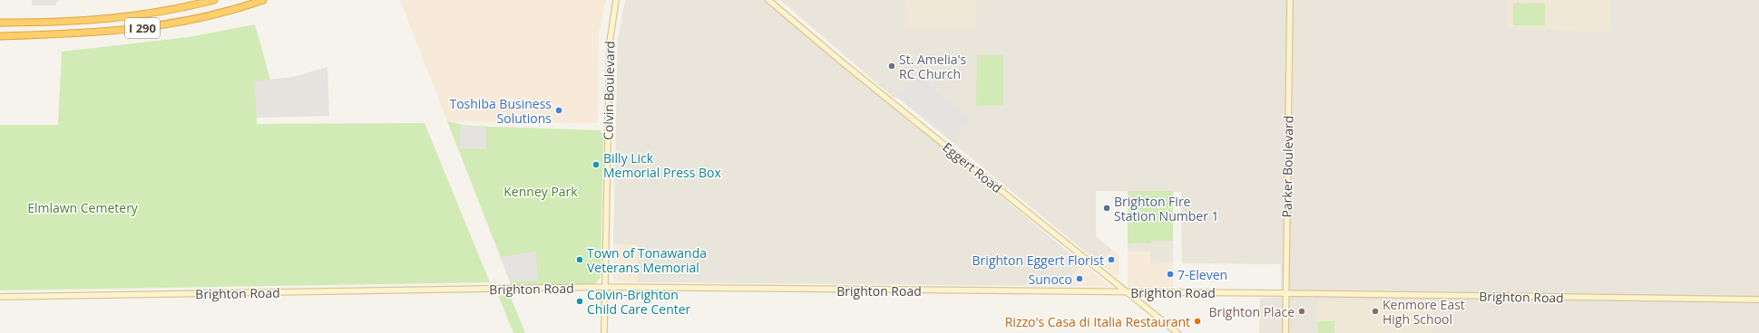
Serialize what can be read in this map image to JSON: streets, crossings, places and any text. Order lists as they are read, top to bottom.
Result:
{
  "streets": {
    "highway": ["I 290"],
    "street": [
      "Colvin Boulevard",
      "Parker Boulevard",
      "Eggert Road",
      "Brighton Road"
    ]
  },
  "crossings": [
    ["Colvin Boulevard", "Brighton Road"],
    ["Parker Boulevard", "Brighton Road"],
    ["Eggert Road", "Brighton Road"]
  ],
  "parks": ["Kenney Park", "Elmlawn Cemetery"],
  "places": [
    "St. Amelia's RC Church",
    "Toshiba Business Solutions",
    "Billy Lick Memorial Press Box",
    "Brighton Fire Station Number 1",
    "Town of Tonawanda Veterans Memorial",
    "Brighton Eggert Florist",
    "7-Eleven",
    "Sunoco",
    "Colvin-Brighton Child Care Center",
    "Brighton Place",
    "Kenmore East High School",
    "Rizzo's Casa di Italia Restaurant"
  ]
}
